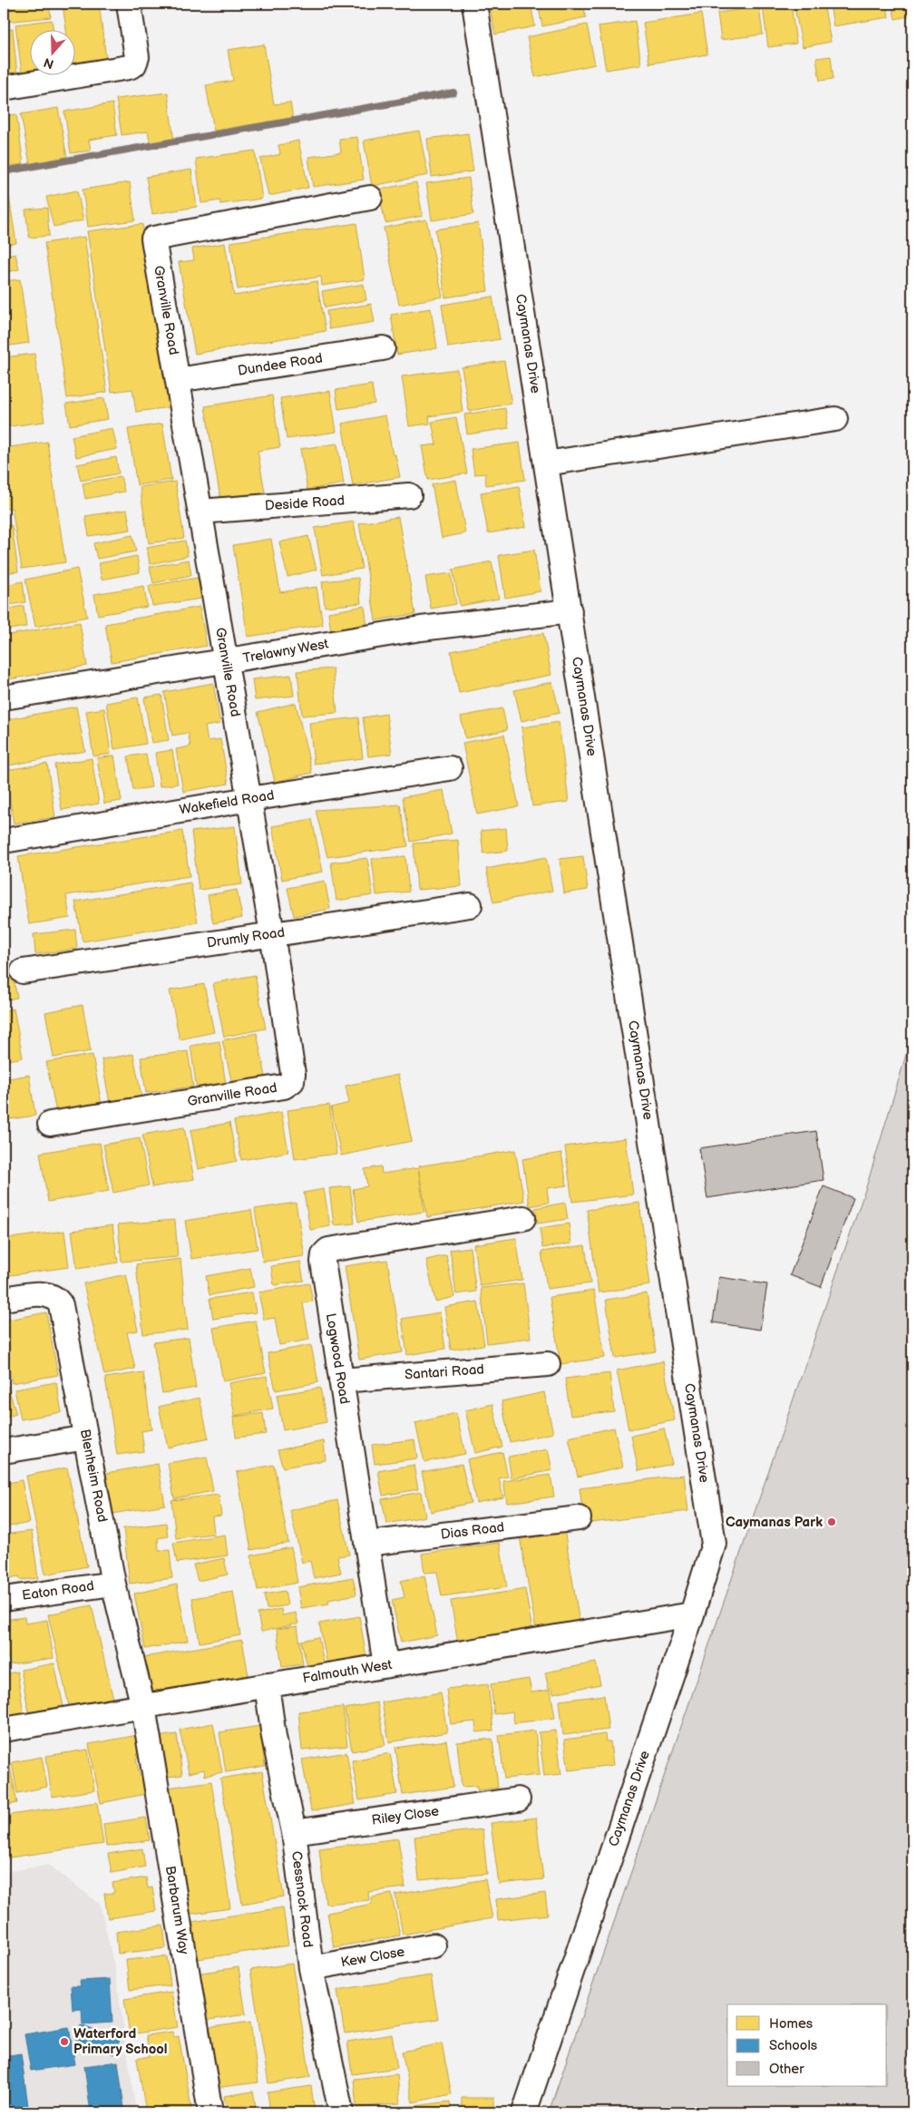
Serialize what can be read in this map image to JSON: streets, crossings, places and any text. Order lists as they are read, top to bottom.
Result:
{
  "streets": {
    "street": [
      "Granville Road",
      "Caymanas Drive",
      "Dundee Road",
      "Deside Road",
      "Trelawny West",
      "Wakefield Road",
      "Drumly Road",
      "Logwood Road",
      "Santari Road",
      "Blenheim Road",
      "Dias Road",
      "Eaton Road",
      "Falmouth West",
      "Riley Close",
      "Cessnock Road",
      "Barbarum Way",
      "Kew Close"
    ]
  },
  "crossings": [
    ["Granville Road", "Dundee Road"],
    ["Granville Road", "Deside Road"],
    ["Granville Road", "Trelawny West"],
    ["Granville Road", "Wakefield Road"],
    ["Granville Road", "Drumly Road"],
    ["Caymanas Drive", "Trelawny West"],
    ["Caymanas Drive", "Falmouth West"],
    ["Logwood Road", "Santari Road"],
    ["Logwood Road", "Dias Road"],
    ["Logwood Road", "Falmouth West"],
    ["Blenheim Road", "Eaton Road"],
    ["Blenheim Road", "Falmouth West"],
    ["Blenheim Road", "Barbarum Way"],
    ["Falmouth West", "Cessnock Road"],
    ["Falmouth West", "Barbarum Way"],
    ["Riley Close", "Cessnock Road"],
    ["Cessnock Road", "Kew Close"]
  ],
  "places": ["Caymanas Park", "Waterford Primary School"],
  "legend": ["Homes", "Schools", "Other"],
  "north": "bottom"
}
